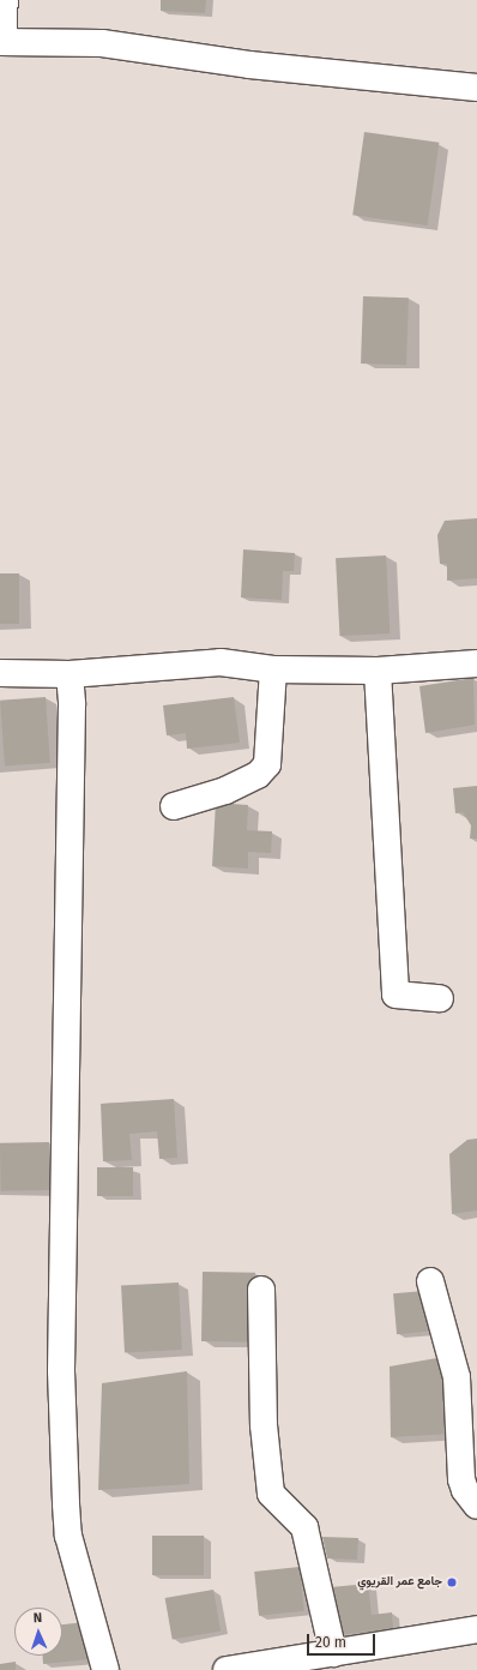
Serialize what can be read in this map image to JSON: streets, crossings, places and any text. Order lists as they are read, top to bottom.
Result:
{
  "places": ["جامع عمر القريوي"],
  "scale_bar": "20 m",
  "north": "top"
}
